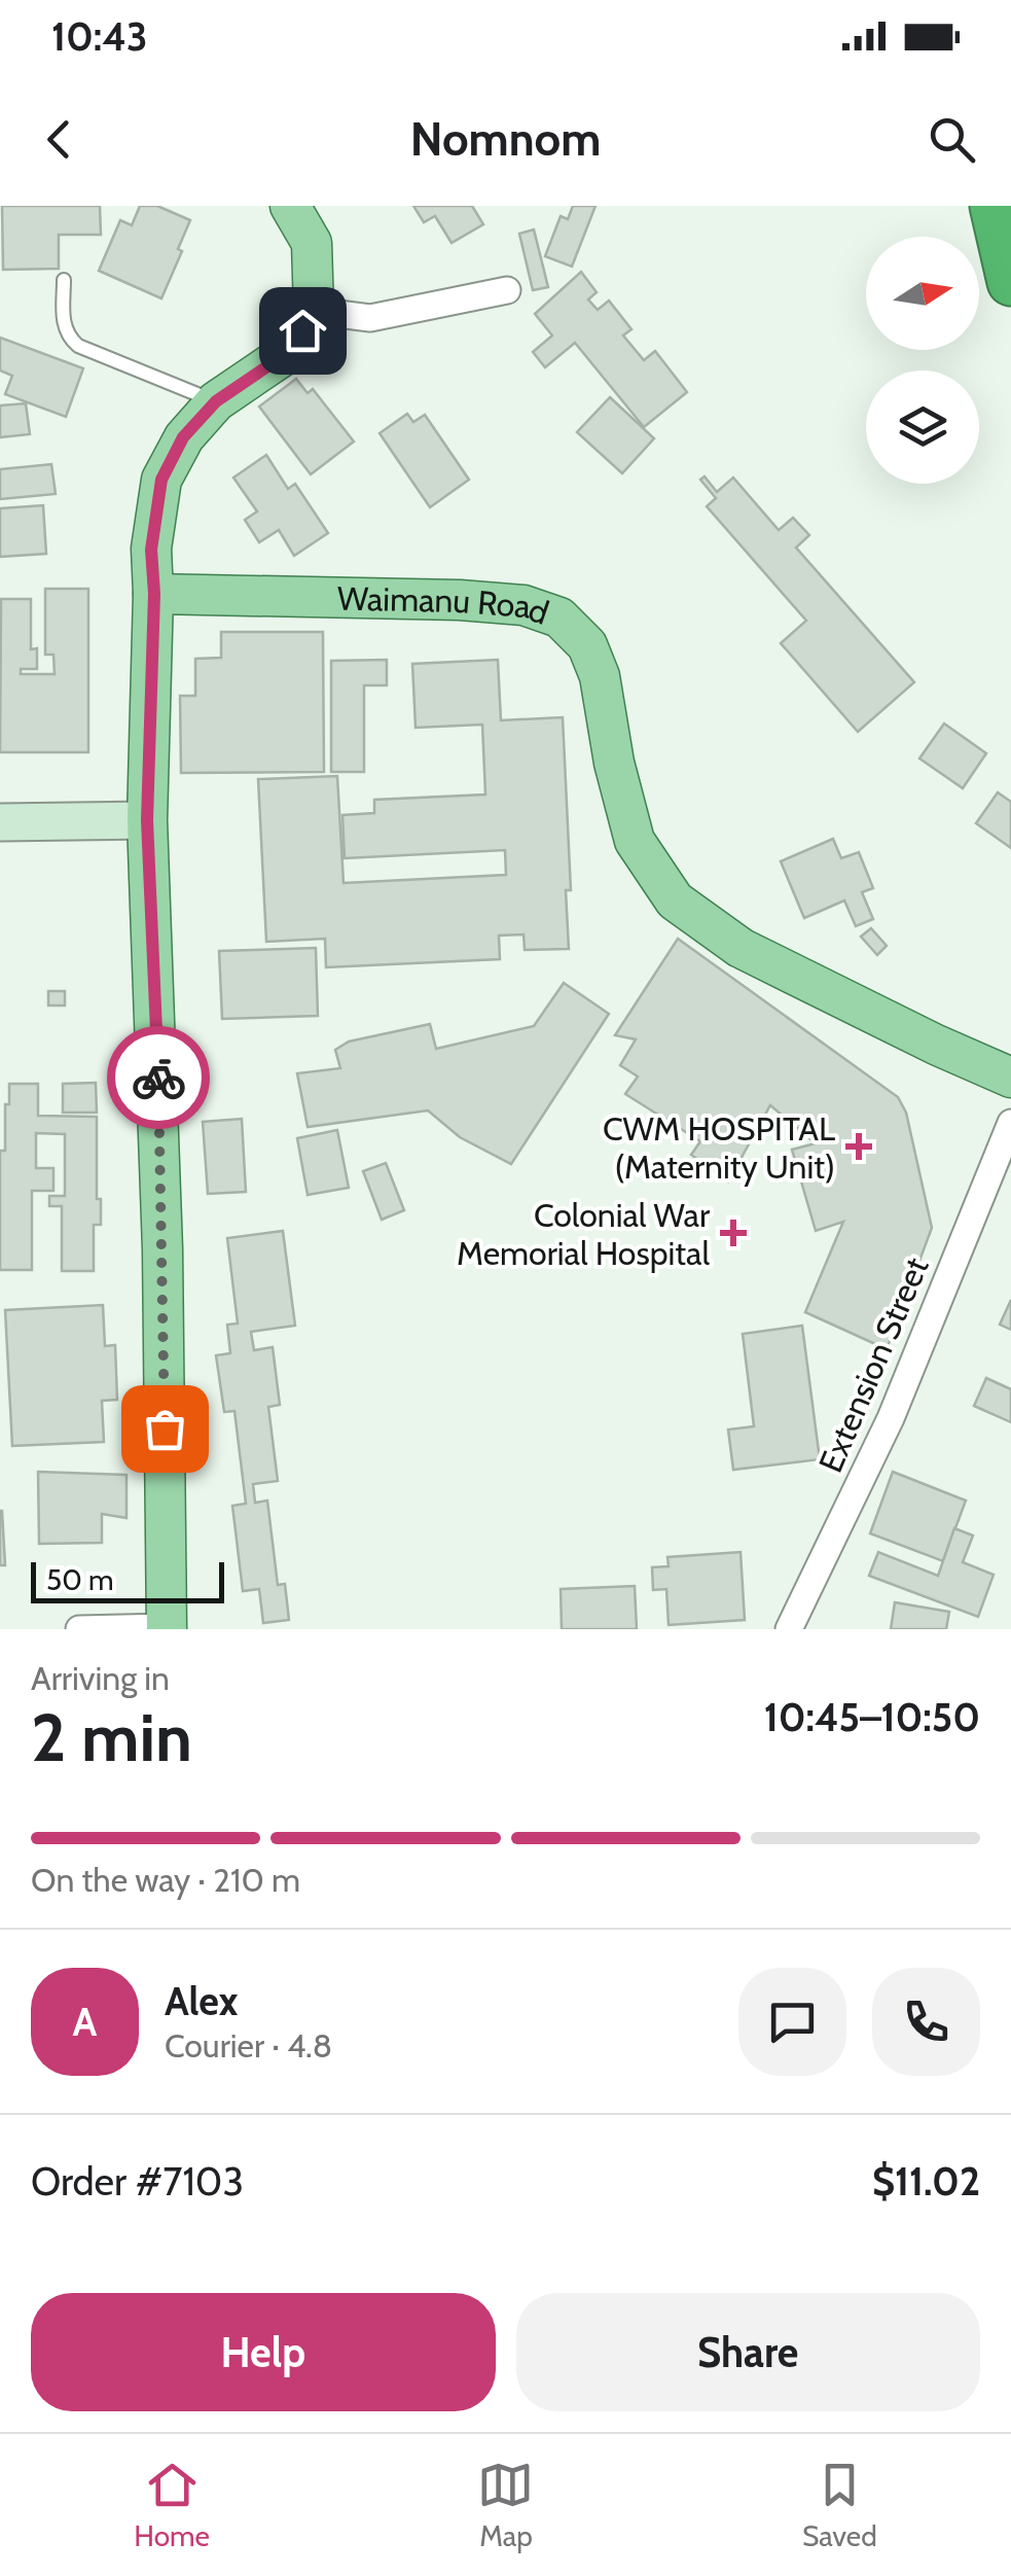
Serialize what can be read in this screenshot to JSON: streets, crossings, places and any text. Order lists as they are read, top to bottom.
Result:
{
  "streets": {
    "main road": ["Waimanu Road"],
    "street": ["Extension Street"]
  },
  "places": {
    "health": ["CWM HOSPITAL (Maternity Unit)", "Colonial War Memorial Hospital"]
  },
  "scale_bar": "50 m",
  "north": "right",
  "page": {
    "status": "10:43",
    "header": "Nomnom",
    "scale": "50 m",
    "heading": ["2 min", "Arriving in", "10:45–10:50"],
    "panel": [
      "Alex",
      "Courier · 4.8",
      "Order #7103",
      "$11.02"
    ],
    "bar": "On the way · 210 m",
    "round": "A",
    "buttons": ["Help", "Share"],
    "tabs": ["Home", "Map", "Saved"]
  }
}
